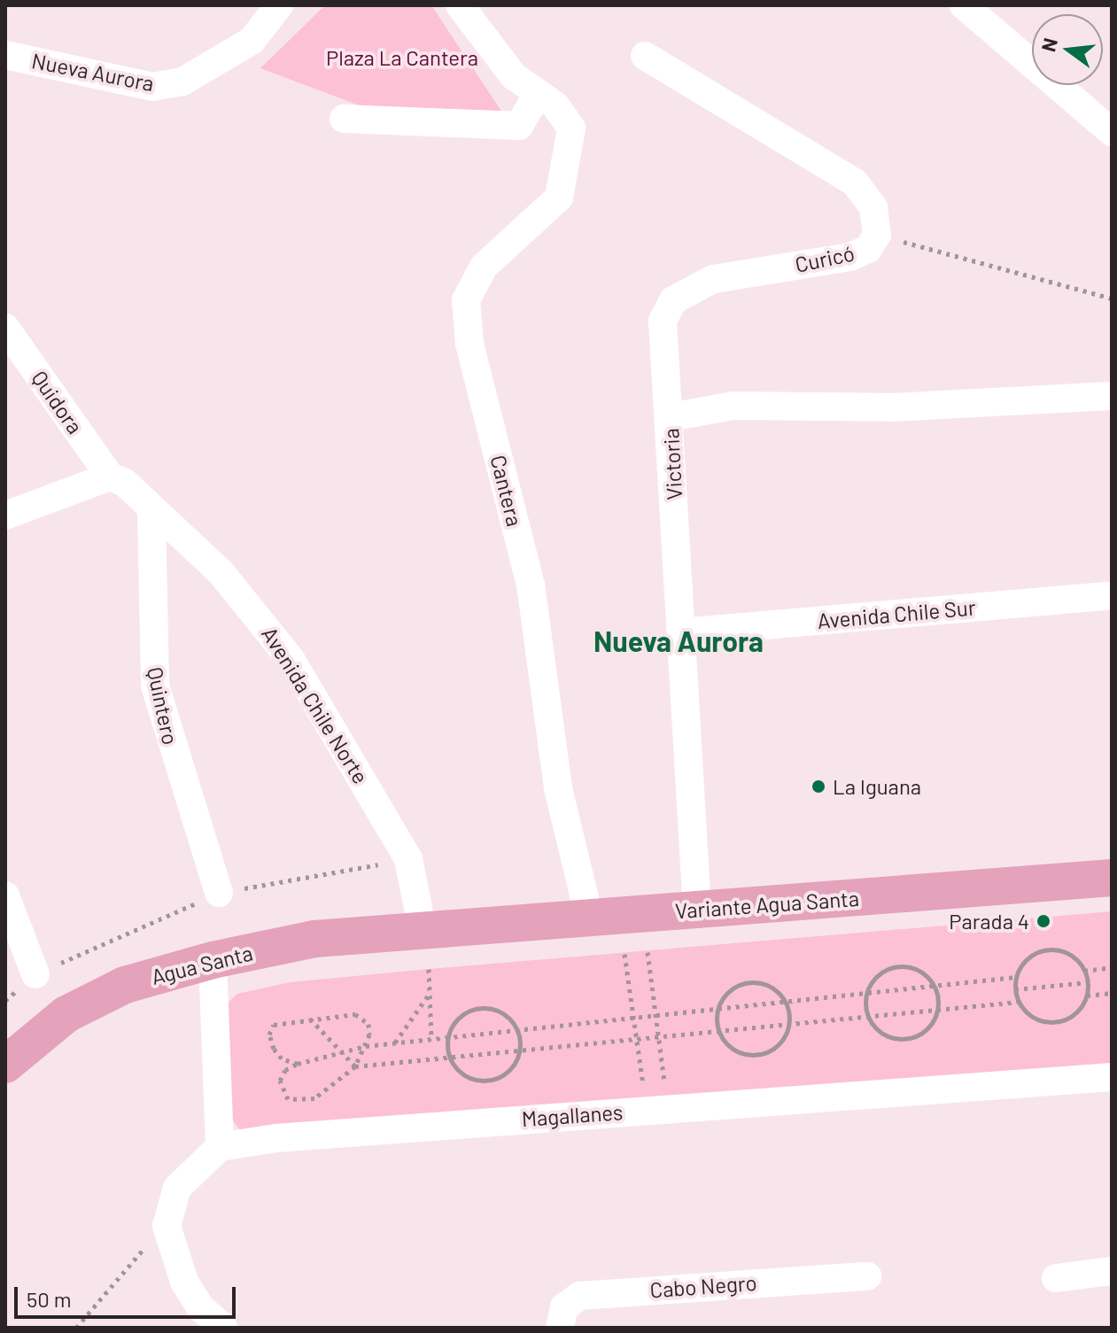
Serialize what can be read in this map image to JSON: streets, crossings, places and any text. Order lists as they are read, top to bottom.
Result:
{
  "streets": {
    "main road": ["Variante Agua Santa", "Agua Santa"],
    "street": [
      "Nueva Aurora",
      "Curicó",
      "Quidora",
      "Victoria",
      "Cantera",
      "Avenida Chile Sur",
      "Avenida Chile Norte",
      "Quintero",
      "Magallanes",
      "Cabo Negro"
    ]
  },
  "crossings": [
    ["Curicó", "Victoria"],
    ["Quidora", "Avenida Chile Norte"],
    ["Victoria", "Avenida Chile Sur"],
    ["Victoria", "Variante Agua Santa"],
    ["Cantera", "Variante Agua Santa"],
    ["Avenida Chile Norte", "Quintero"],
    ["Avenida Chile Norte", "Variante Agua Santa"],
    ["Avenida Chile Norte", "Agua Santa"],
    ["Variante Agua Santa", "Agua Santa"]
  ],
  "districts": ["Nueva Aurora"],
  "parks": ["Plaza La Cantera"],
  "places": ["La Iguana", "Parada 4"],
  "scale_bar": "50 m",
  "north": "left"
}
